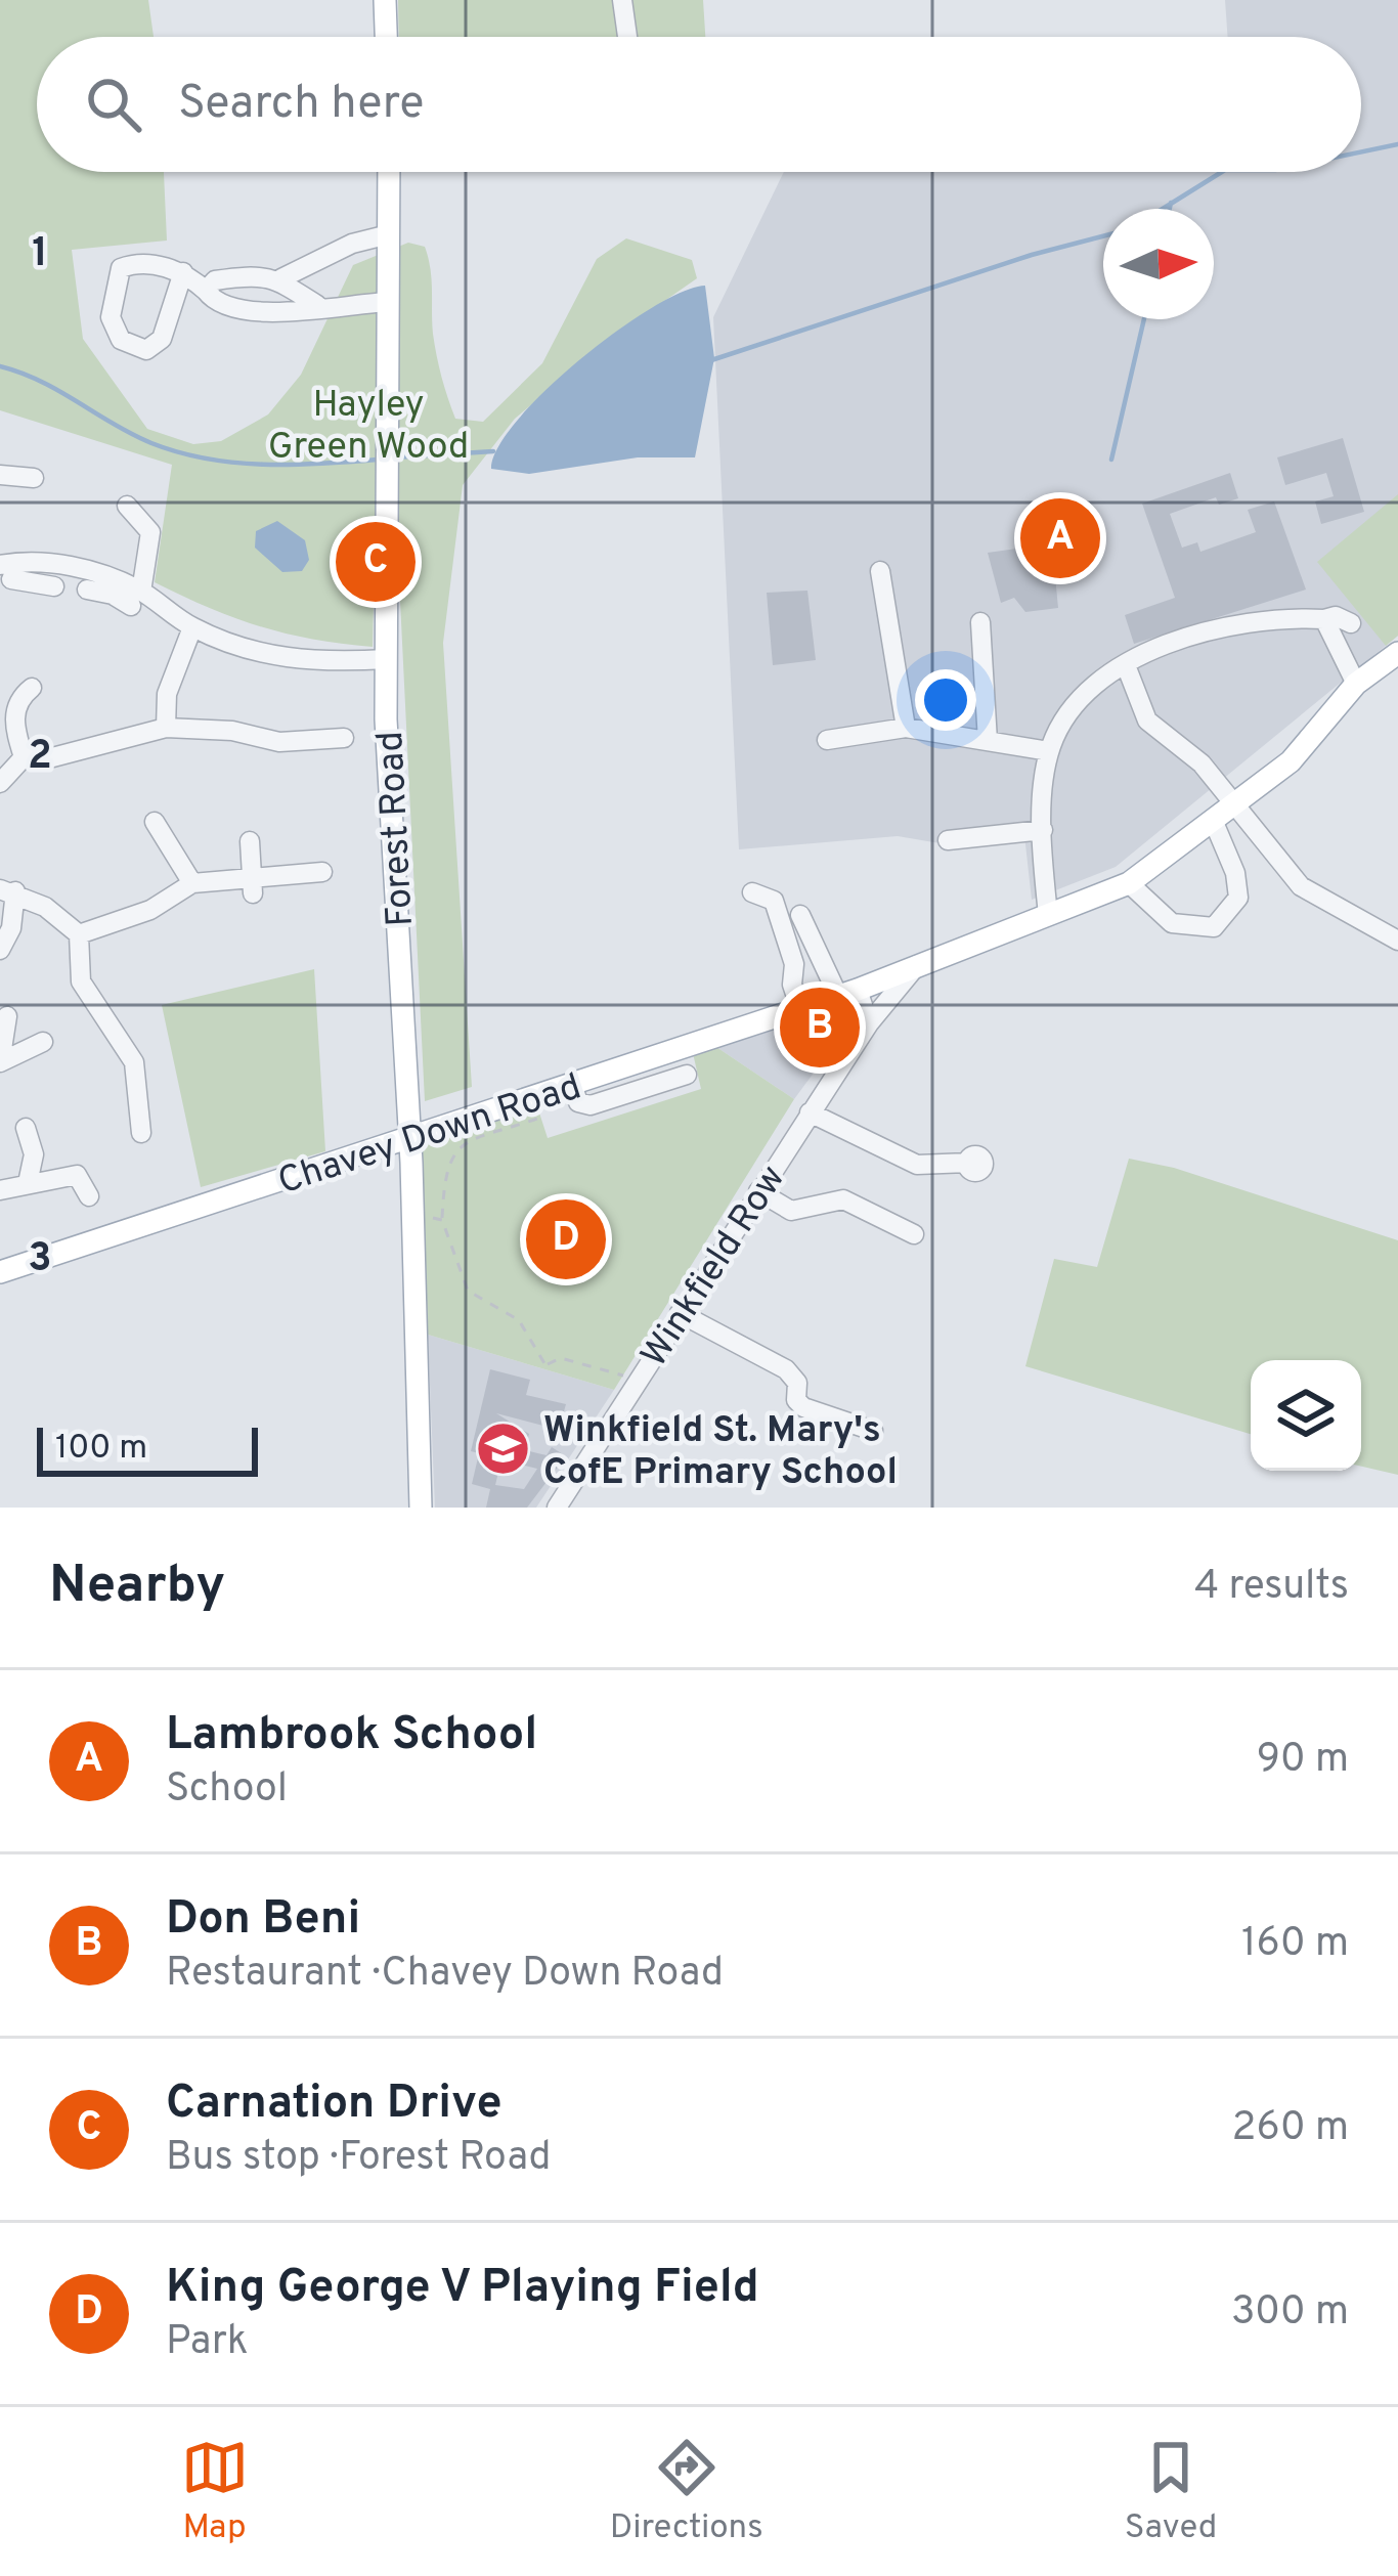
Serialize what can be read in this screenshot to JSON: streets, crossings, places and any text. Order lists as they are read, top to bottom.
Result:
{
  "streets": {
    "main road": ["Forest Road", "Chavey Down Road", "Winkfield Row"]
  },
  "crossings": [
    ["Forest Road", "Chavey Down Road"],
    ["Chavey Down Road", "Winkfield Row"]
  ],
  "parks": ["Hayley Green Wood"],
  "places": {
    "school or university": ["Winkfield St. Mary's CofE Primary School"]
  },
  "scale_bar": "100 m",
  "north": "right",
  "page": {
    "search": "Search here",
    "pins": [
      "A",
      "C",
      "B",
      "D"
    ],
    "scale": "100 m",
    "heading": ["Nearby", "4 results"],
    "list": [
      {
        "mark": "A",
        "name": "Lambrook School",
        "note": "School",
        "value": "90 m"
      },
      {
        "mark": "B",
        "name": "Don Beni",
        "note": "Restaurant · Chavey Down Road",
        "value": "160 m"
      },
      {
        "mark": "C",
        "name": "Carnation Drive",
        "note": "Bus stop · Forest Road",
        "value": "260 m"
      },
      {
        "mark": "D",
        "name": "King George V Playing Field",
        "note": "Park",
        "value": "300 m"
      }
    ],
    "nav": ["Map", "Directions", "Saved"]
  },
  "grid": {
    "rows": ["1", "2", "3"]
  }
}
